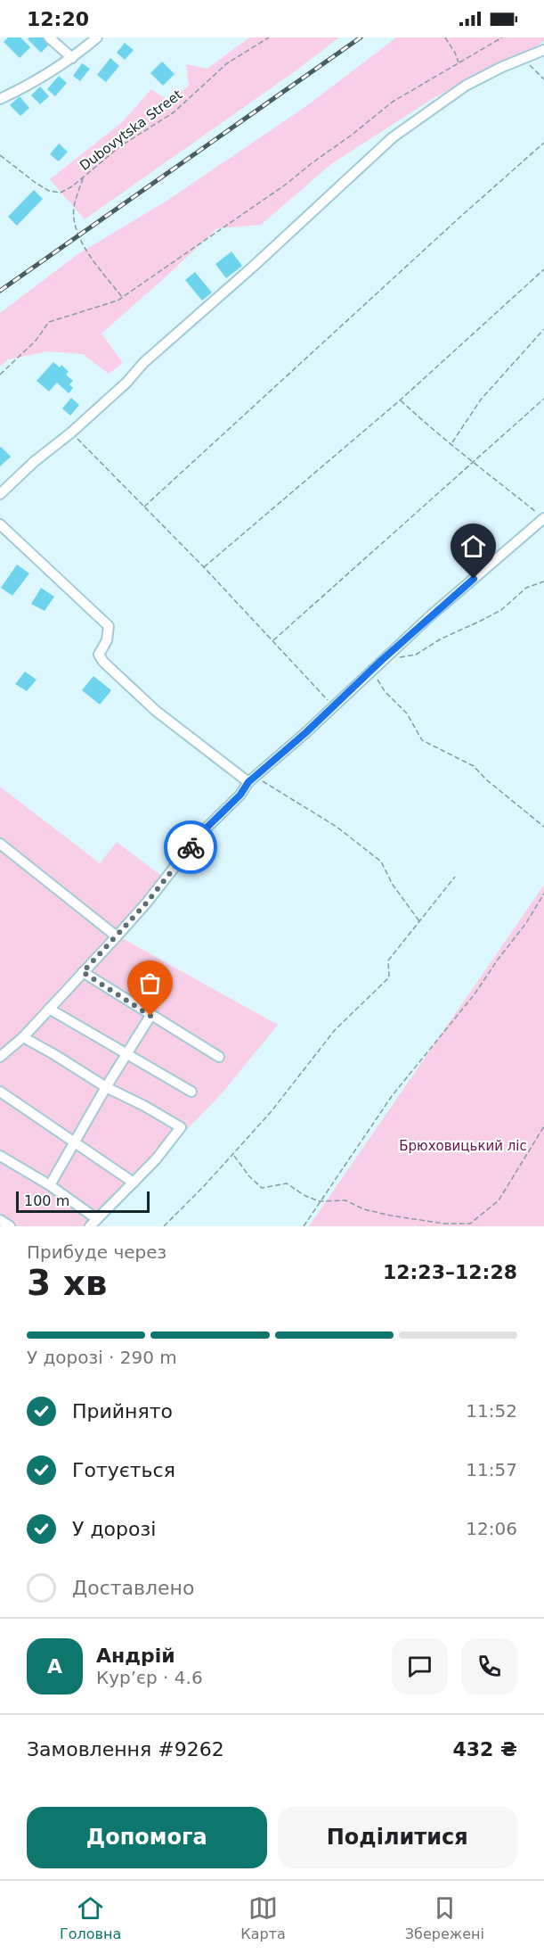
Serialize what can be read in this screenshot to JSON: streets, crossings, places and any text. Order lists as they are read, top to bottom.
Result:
{
  "streets": {
    "path": ["Dubovytska Street"]
  },
  "parks": ["Брюховицький ліс"],
  "scale_bar": "100 m",
  "page": {
    "status": "12:20",
    "scale": "100 m",
    "heading": ["3 хв", "Прибуде через", "12:23–12:28"],
    "panel": [
      "Андрій",
      "Кур’єр · 4.6",
      "Замовлення #9262",
      "432 ₴"
    ],
    "bar": "У дорозі · 290 m",
    "list": [
      ["Прийнято", "11:52"],
      ["Готується", "11:57"],
      ["У дорозі", "12:06"],
      "Доставлено"
    ],
    "round": "А",
    "buttons": ["Допомога", "Поділитися"],
    "tabs": ["Головна", "Карта", "Збережені"]
  }
}
